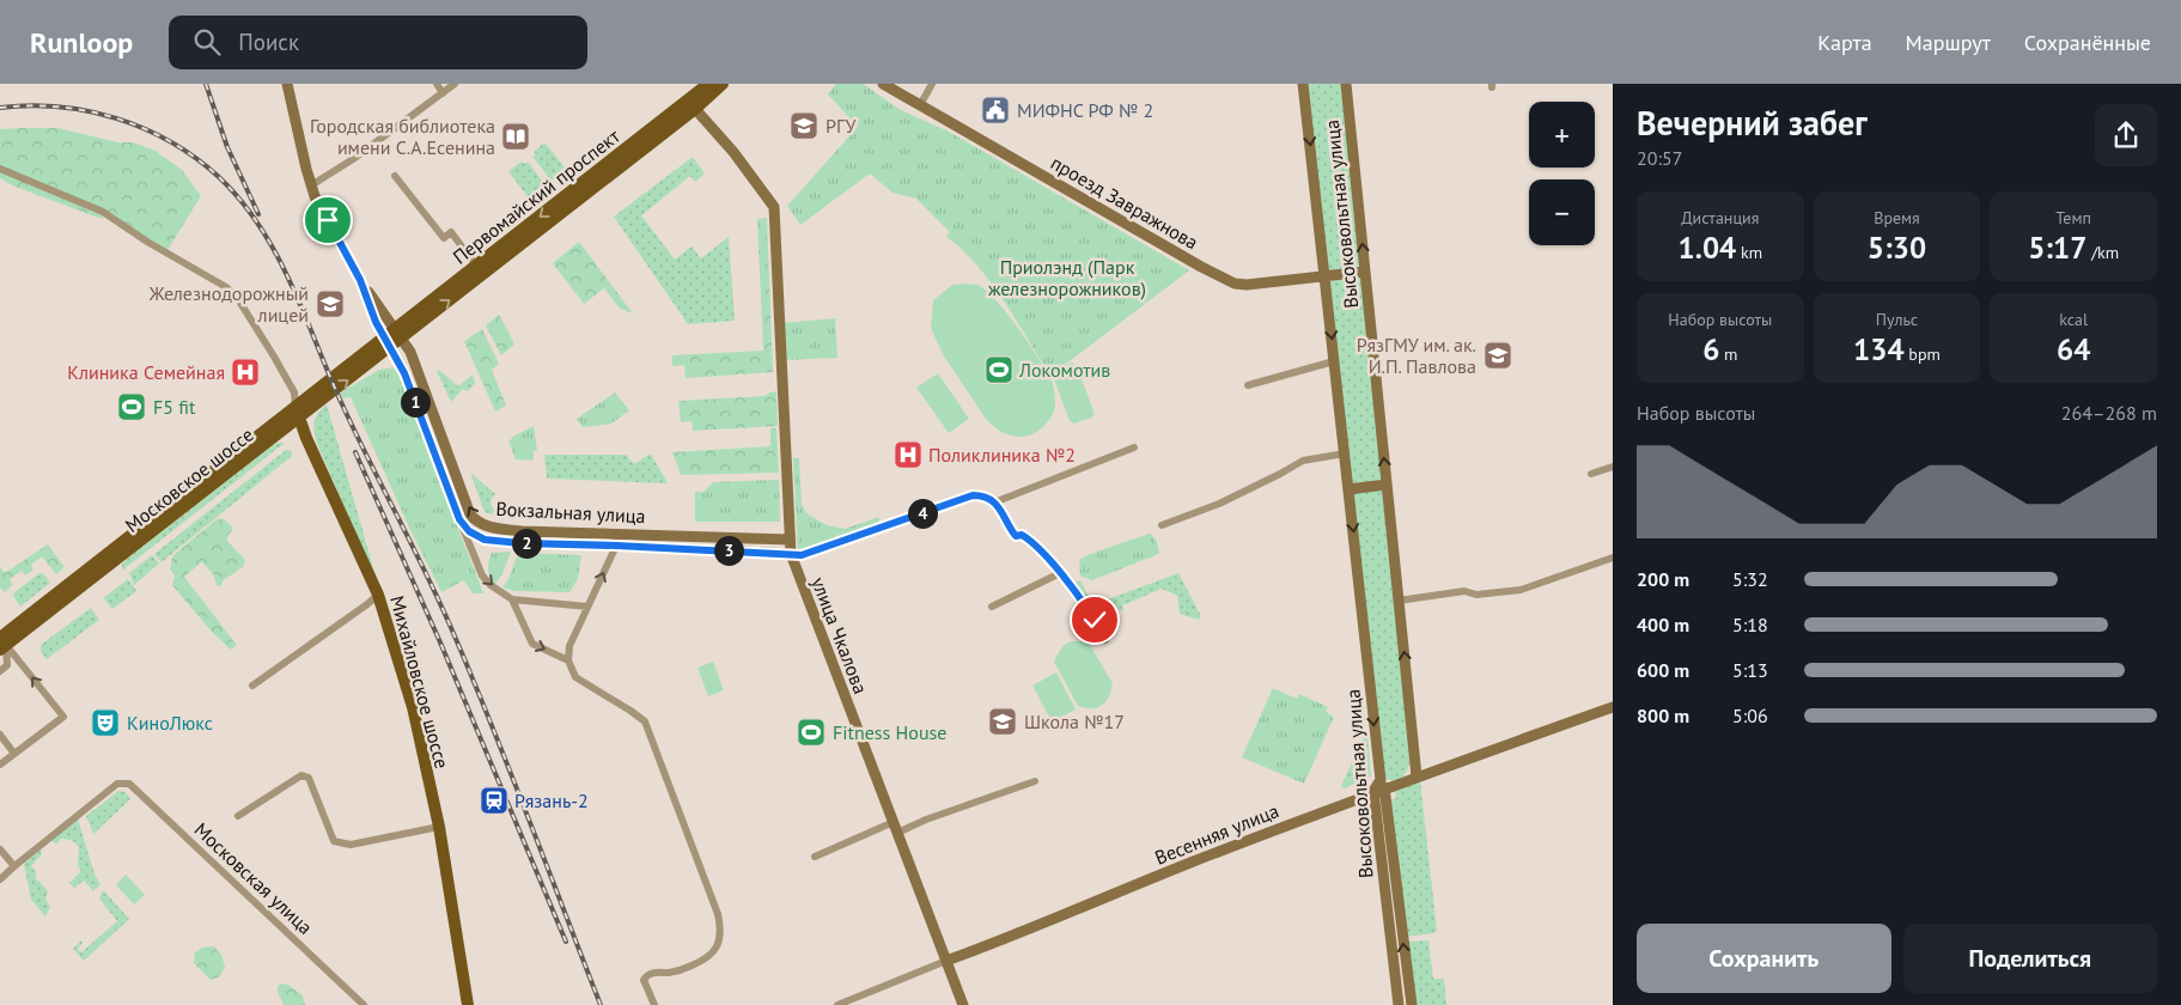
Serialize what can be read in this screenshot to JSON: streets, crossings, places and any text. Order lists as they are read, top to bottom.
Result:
{
  "streets": {
    "main road": ["Первомайский проспект", "Московское шоссе", "Михайловское шоссе"],
    "street": [
      "проезд Завражнова",
      "Высоковольтная улица",
      "Вокзальная улица",
      "улица Чкалова",
      "Весенняя улица",
      "Московская улица"
    ]
  },
  "crossings": [
    ["Первомайский проспект", "Московское шоссе"],
    ["Первомайский проспект", "Вокзальная улица"],
    ["Первомайский проспект", "улица Чкалова"],
    ["проезд Завражнова", "Высоковольтная улица"],
    ["Высоковольтная улица", "Весенняя улица"],
    ["Московское шоссе", "Вокзальная улица"],
    ["Московское шоссе", "Михайловское шоссе"],
    ["Вокзальная улица", "улица Чкалова"],
    ["улица Чкалова", "Весенняя улица"]
  ],
  "parks": ["Приолэнд (Парк железнорожников)"],
  "places": {
    "public building": ["МИФНС РФ № 2"],
    "school or university": [
      "РГУ",
      "Железнодорожный лицей",
      "РязГМУ им. ак. И.П. Павлова",
      "Школа №17"
    ],
    "library": ["Городская библиотека имени С.А.Есенина"],
    "sports": ["Локомотив", "F5 fit", "Fitness House"],
    "hospital": ["Клиника Семейная", "Поликлиника №2"],
    "theatre": ["КиноЛюкс"],
    "station": ["Рязань-2"]
  },
  "page": {
    "header": "Runloop",
    "search": "Поиск",
    "nav": ["Карта", "Маршрут", "Сохранённые"],
    "heading": ["Вечерний забег", "20:57"],
    "map_buttons": ["+", "−"],
    "stats": [
      ["Дистанция", "1.04 km"],
      ["Время", "5:30"],
      ["Темп", "5:17 /km"],
      ["Набор высоты", "6 m"],
      ["Пульс", "134 bpm"],
      ["kcal", "64"]
    ],
    "pins": [
      "1",
      "4",
      "2",
      "3"
    ],
    "chart": ["Набор высоты", "264–268 m"],
    "list": [
      {
        "name": "200 m",
        "note": "5:32"
      },
      {
        "name": "400 m",
        "note": "5:18"
      },
      {
        "name": "600 m",
        "note": "5:13"
      },
      {
        "name": "800 m",
        "note": "5:06"
      }
    ],
    "buttons": ["Сохранить", "Поделиться"]
  }
}
